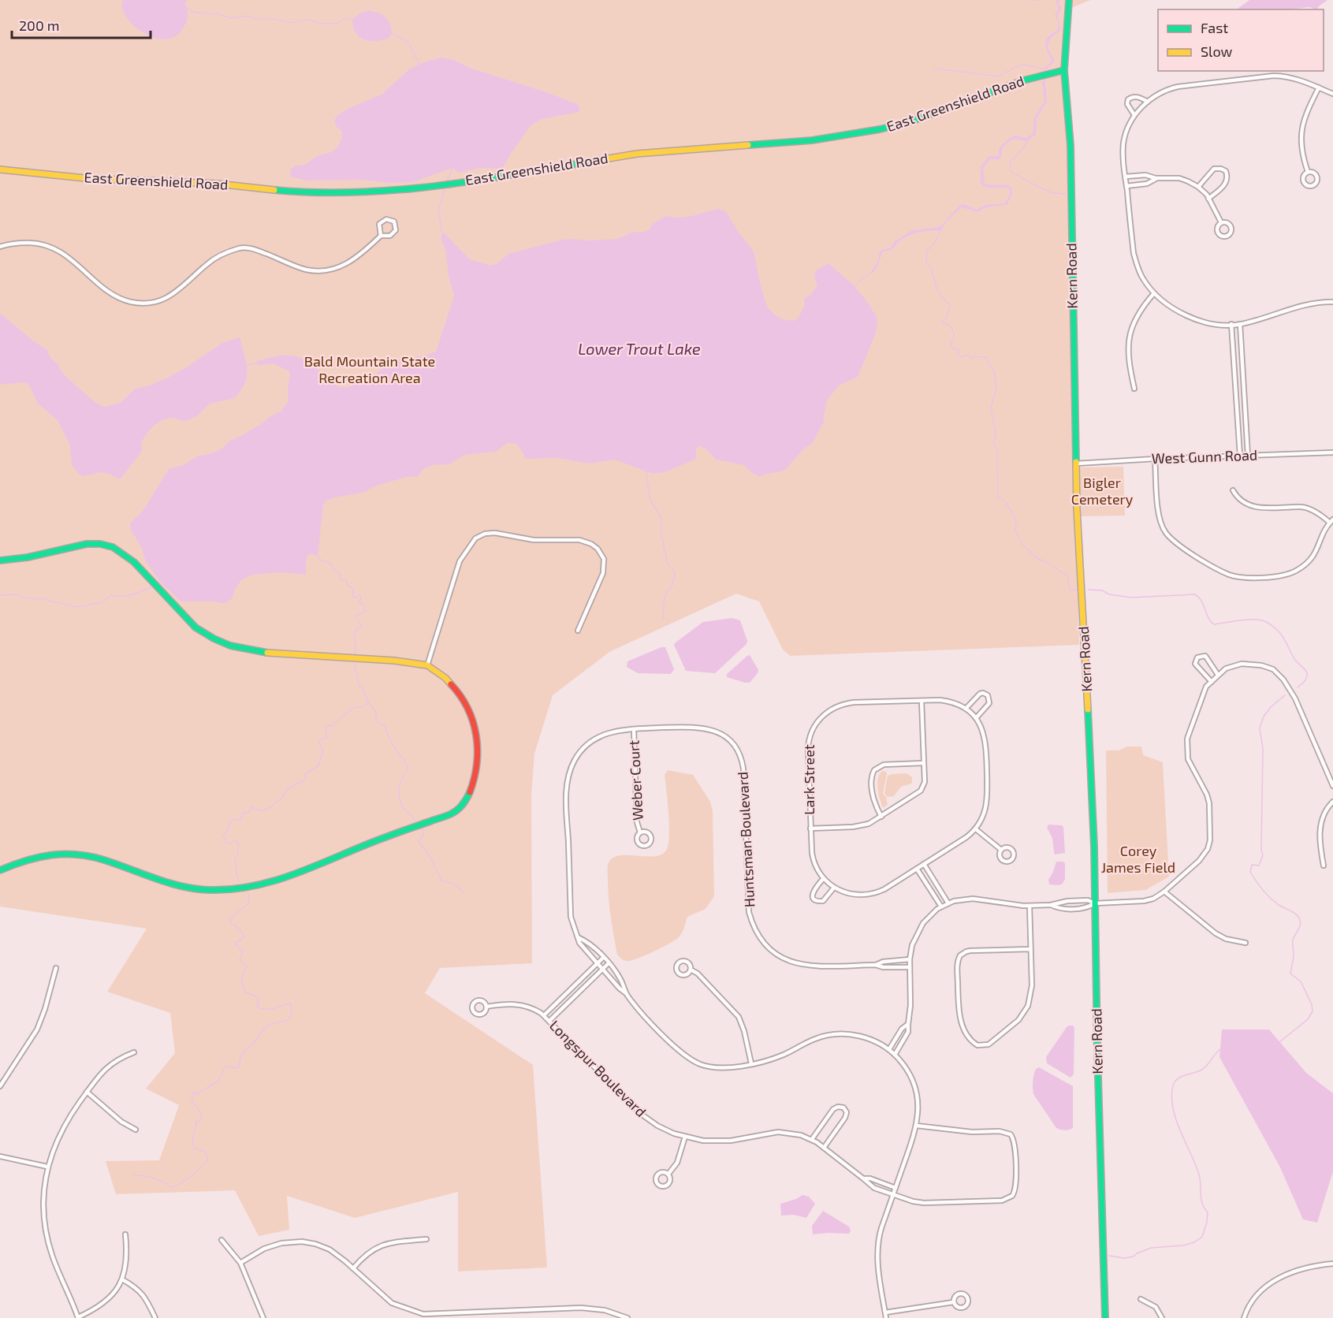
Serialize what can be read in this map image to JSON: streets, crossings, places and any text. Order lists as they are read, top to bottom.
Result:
{
  "streets": {
    "street": [
      "East Greenshield Road",
      "Kern Road",
      "West Gunn Road",
      "Lark Street",
      "Weber Court",
      "Huntsman Boulevard",
      "Longspur Boulevard"
    ]
  },
  "crossings": [
    ["East Greenshield Road", "Kern Road"],
    ["Kern Road", "West Gunn Road"],
    ["Weber Court", "Huntsman Boulevard"]
  ],
  "water": ["Lower Trout Lake"],
  "parks": ["Bald Mountain State Recreation Area", "Bigler Cemetery", "Corey James Field"],
  "legend": ["Fast", "Slow"],
  "scale_bar": "200 m"
}
